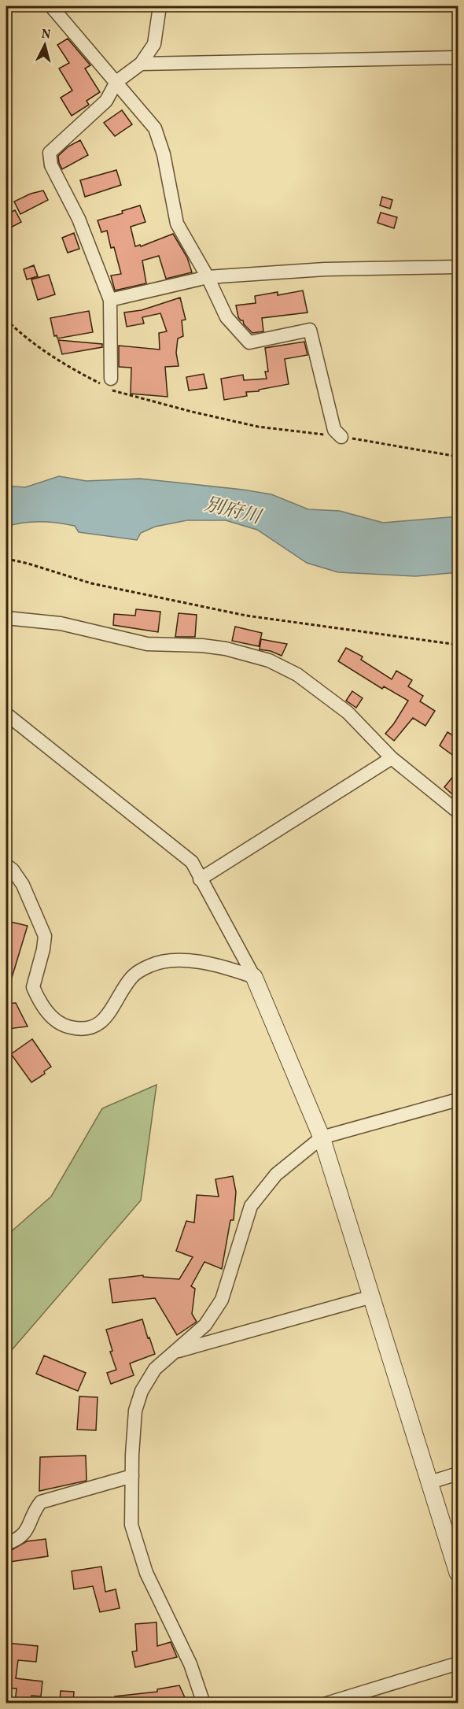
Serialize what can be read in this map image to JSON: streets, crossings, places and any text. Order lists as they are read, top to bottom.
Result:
{
  "water": ["別府川"],
  "north": "top"
}
